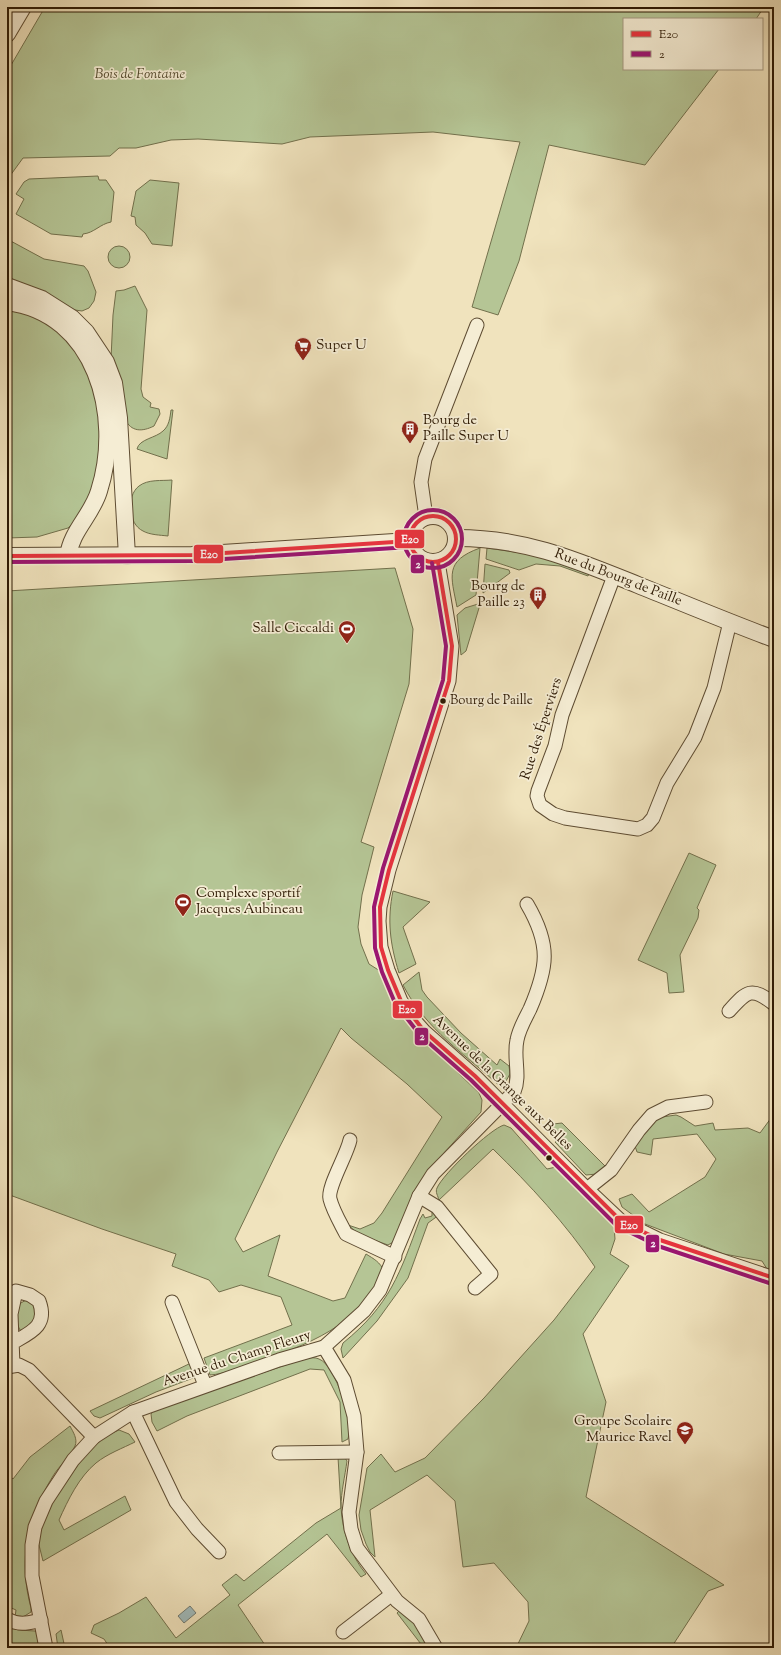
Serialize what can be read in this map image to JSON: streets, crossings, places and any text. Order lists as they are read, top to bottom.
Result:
{
  "streets": {
    "street": [
      "Rue du Bourg de Paille",
      "Rue des Éperviers",
      "Avenue de la Grange aux Belles",
      "Avenue du Champ Fleury"
    ]
  },
  "crossings": [
    ["Rue du Bourg de Paille", "Rue des Éperviers"],
    ["Rue du Bourg de Paille", "Avenue de la Grange aux Belles"],
    ["Avenue de la Grange aux Belles", "Avenue du Champ Fleury"]
  ],
  "parks": ["Bois de Fontaine"],
  "places": {
    "supermarket": ["Super U"],
    "building": ["Bourg de Paille Super U", "Bourg de Paille 23"],
    "sports": ["Salle Ciccaldi", "Complexe sportif Jacques Aubineau"],
    "other": ["Bourg de Paille"],
    "school or university": ["Groupe Scolaire Maurice Ravel"]
  },
  "lines": ["transit line 2", "transit line E20"],
  "legend": ["E20", "2"]
}
